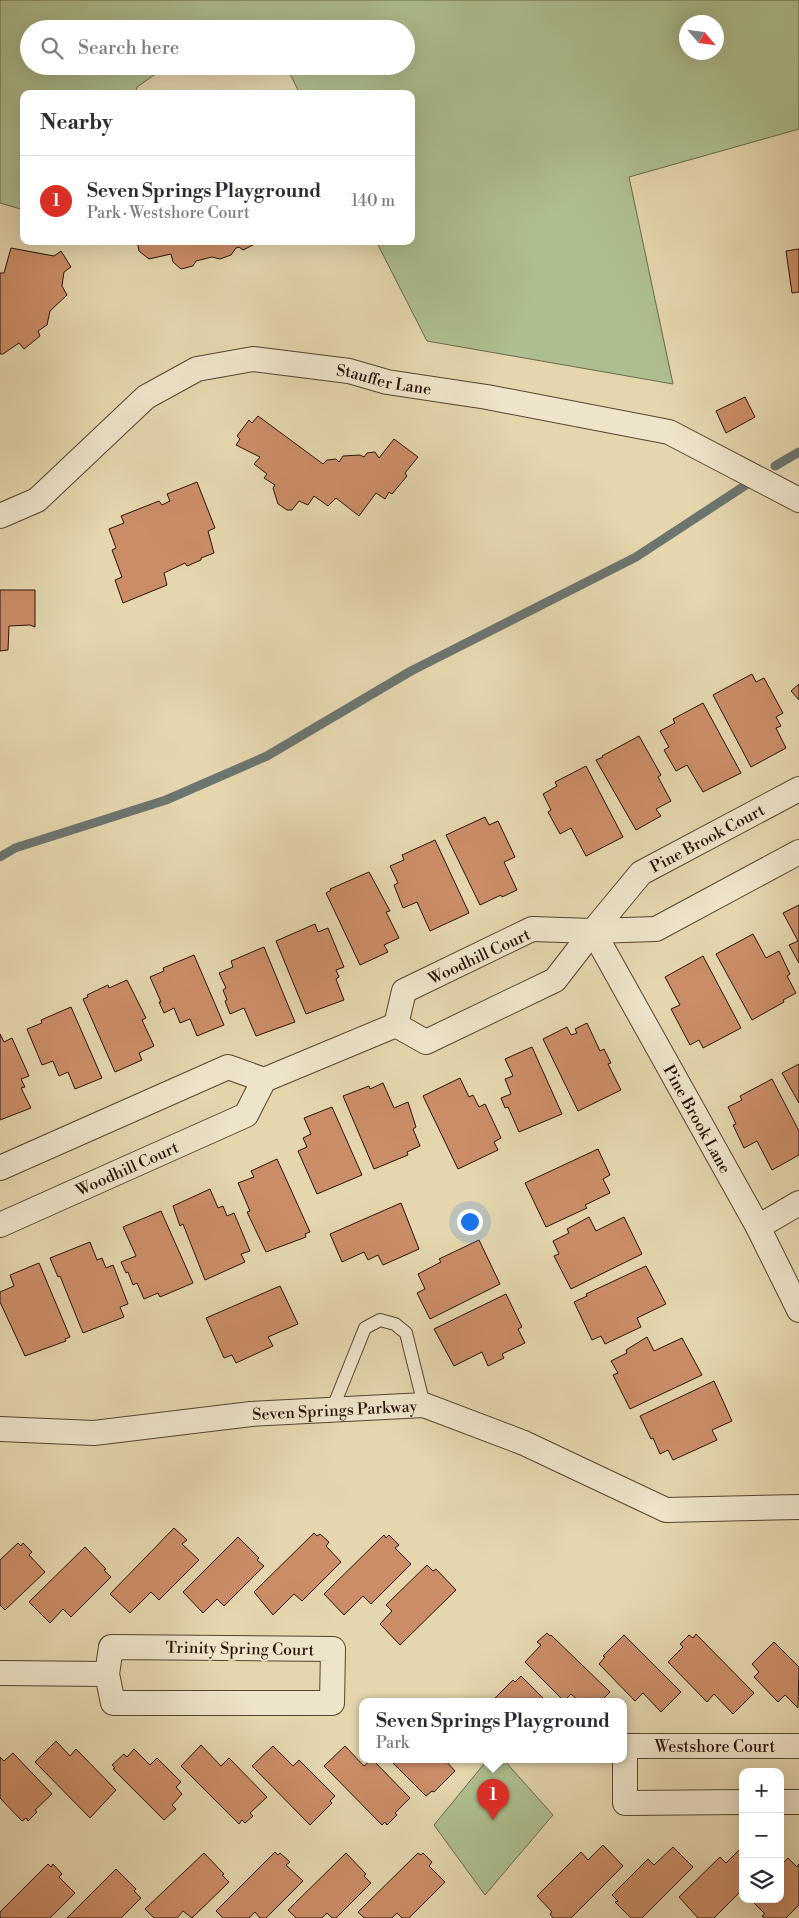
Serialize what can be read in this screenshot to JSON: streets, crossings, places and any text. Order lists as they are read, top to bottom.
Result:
{
  "streets": {
    "street": [
      "Stauffer Lane",
      "Pine Brook Court",
      "Woodhill Court",
      "Pine Brook Lane",
      "Seven Springs Parkway",
      "Trinity Spring Court",
      "Westshore Court"
    ]
  },
  "crossings": [
    ["Pine Brook Court", "Woodhill Court"],
    ["Pine Brook Court", "Pine Brook Lane"],
    ["Woodhill Court", "Pine Brook Lane"]
  ],
  "north": "bottom right",
  "page": {
    "search": "Search here",
    "heading": "Nearby",
    "list": [
      {
        "mark": "1",
        "name": "Seven Springs Playground",
        "note": "Park · Westshore Court",
        "value": "140 m"
      }
    ],
    "popup": ["Seven Springs Playground", "Park"],
    "map_buttons": ["+", "−"],
    "pins": "1"
  }
}
